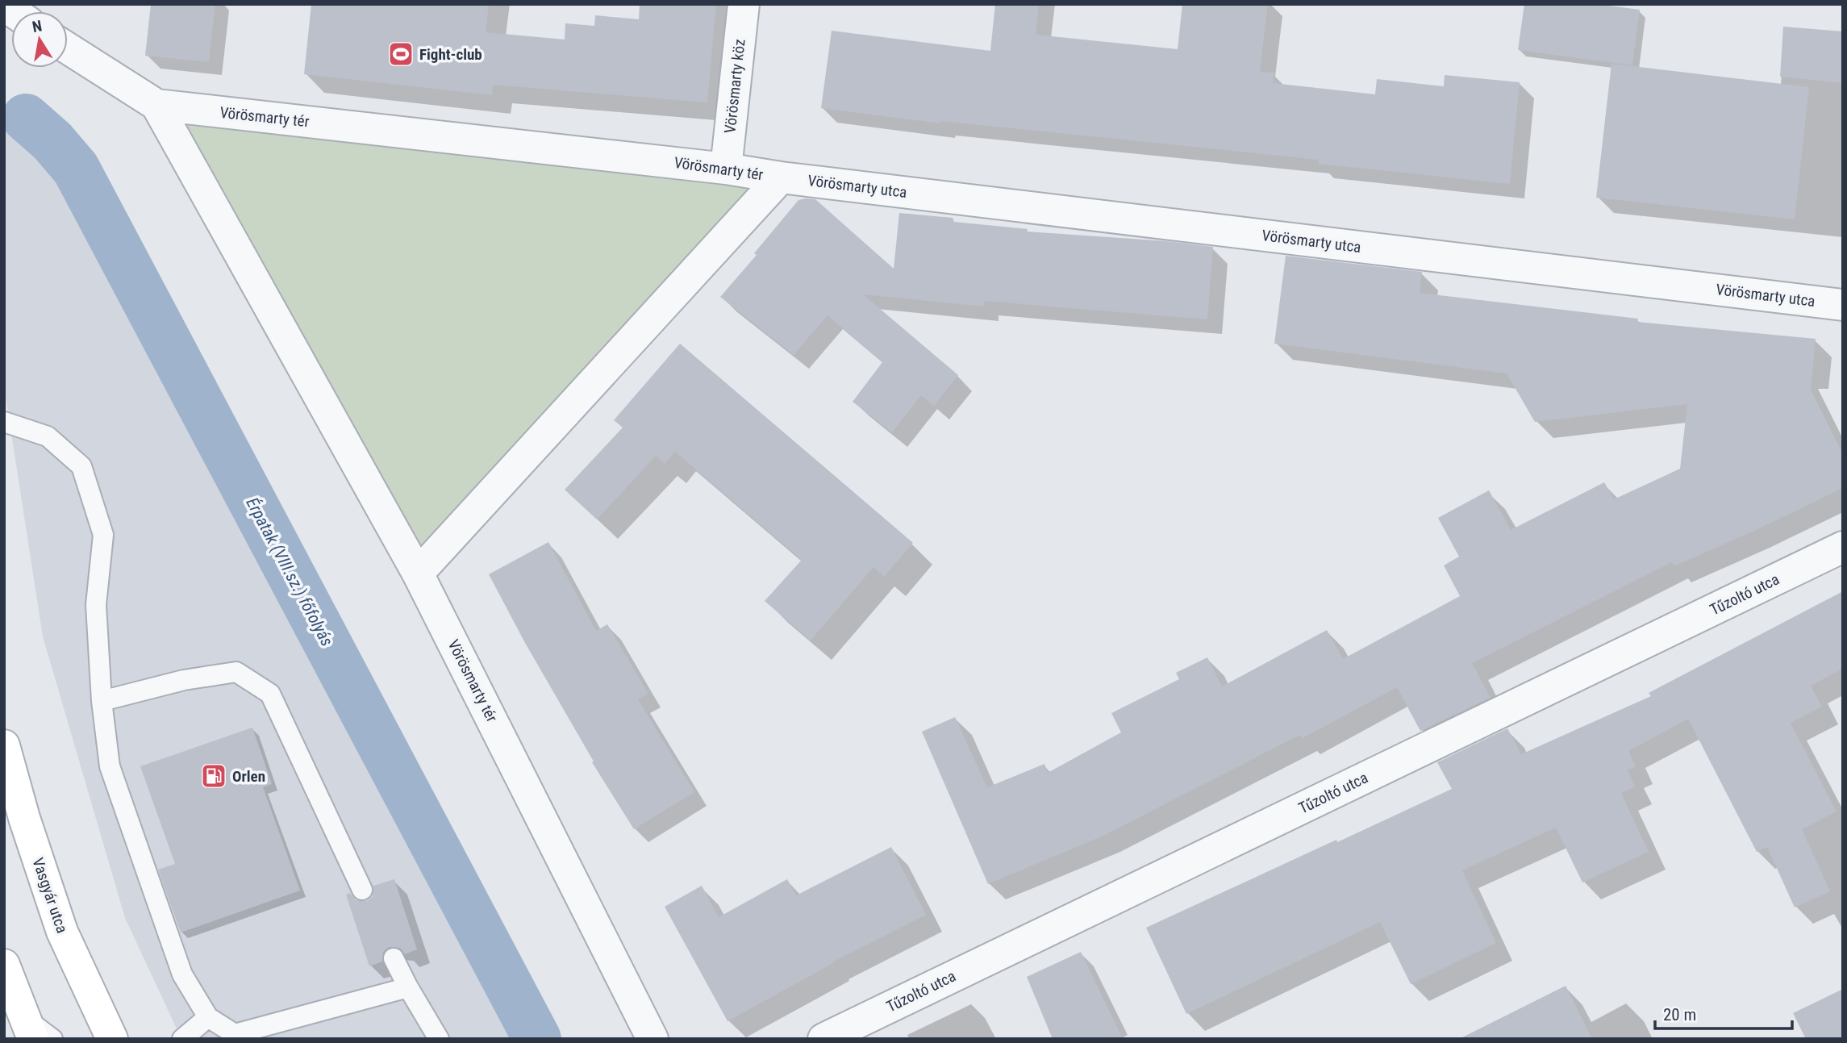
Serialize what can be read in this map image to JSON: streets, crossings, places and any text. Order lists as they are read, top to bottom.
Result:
{
  "streets": {
    "main road": ["Vasgyár utca"],
    "street": [
      "Vörösmarty köz",
      "Vörösmarty tér",
      "Vörösmarty utca",
      "Tűzoltó utca"
    ]
  },
  "crossings": [
    ["Vörösmarty köz", "Vörösmarty tér"],
    ["Vörösmarty tér", "Vörösmarty utca"]
  ],
  "water": ["Érpatak (VIII.sz.) főfolyás"],
  "places": {
    "sports": ["Fight-club"],
    "fuel station": ["Orlen"]
  },
  "scale_bar": "20 m",
  "north": "top"
}
